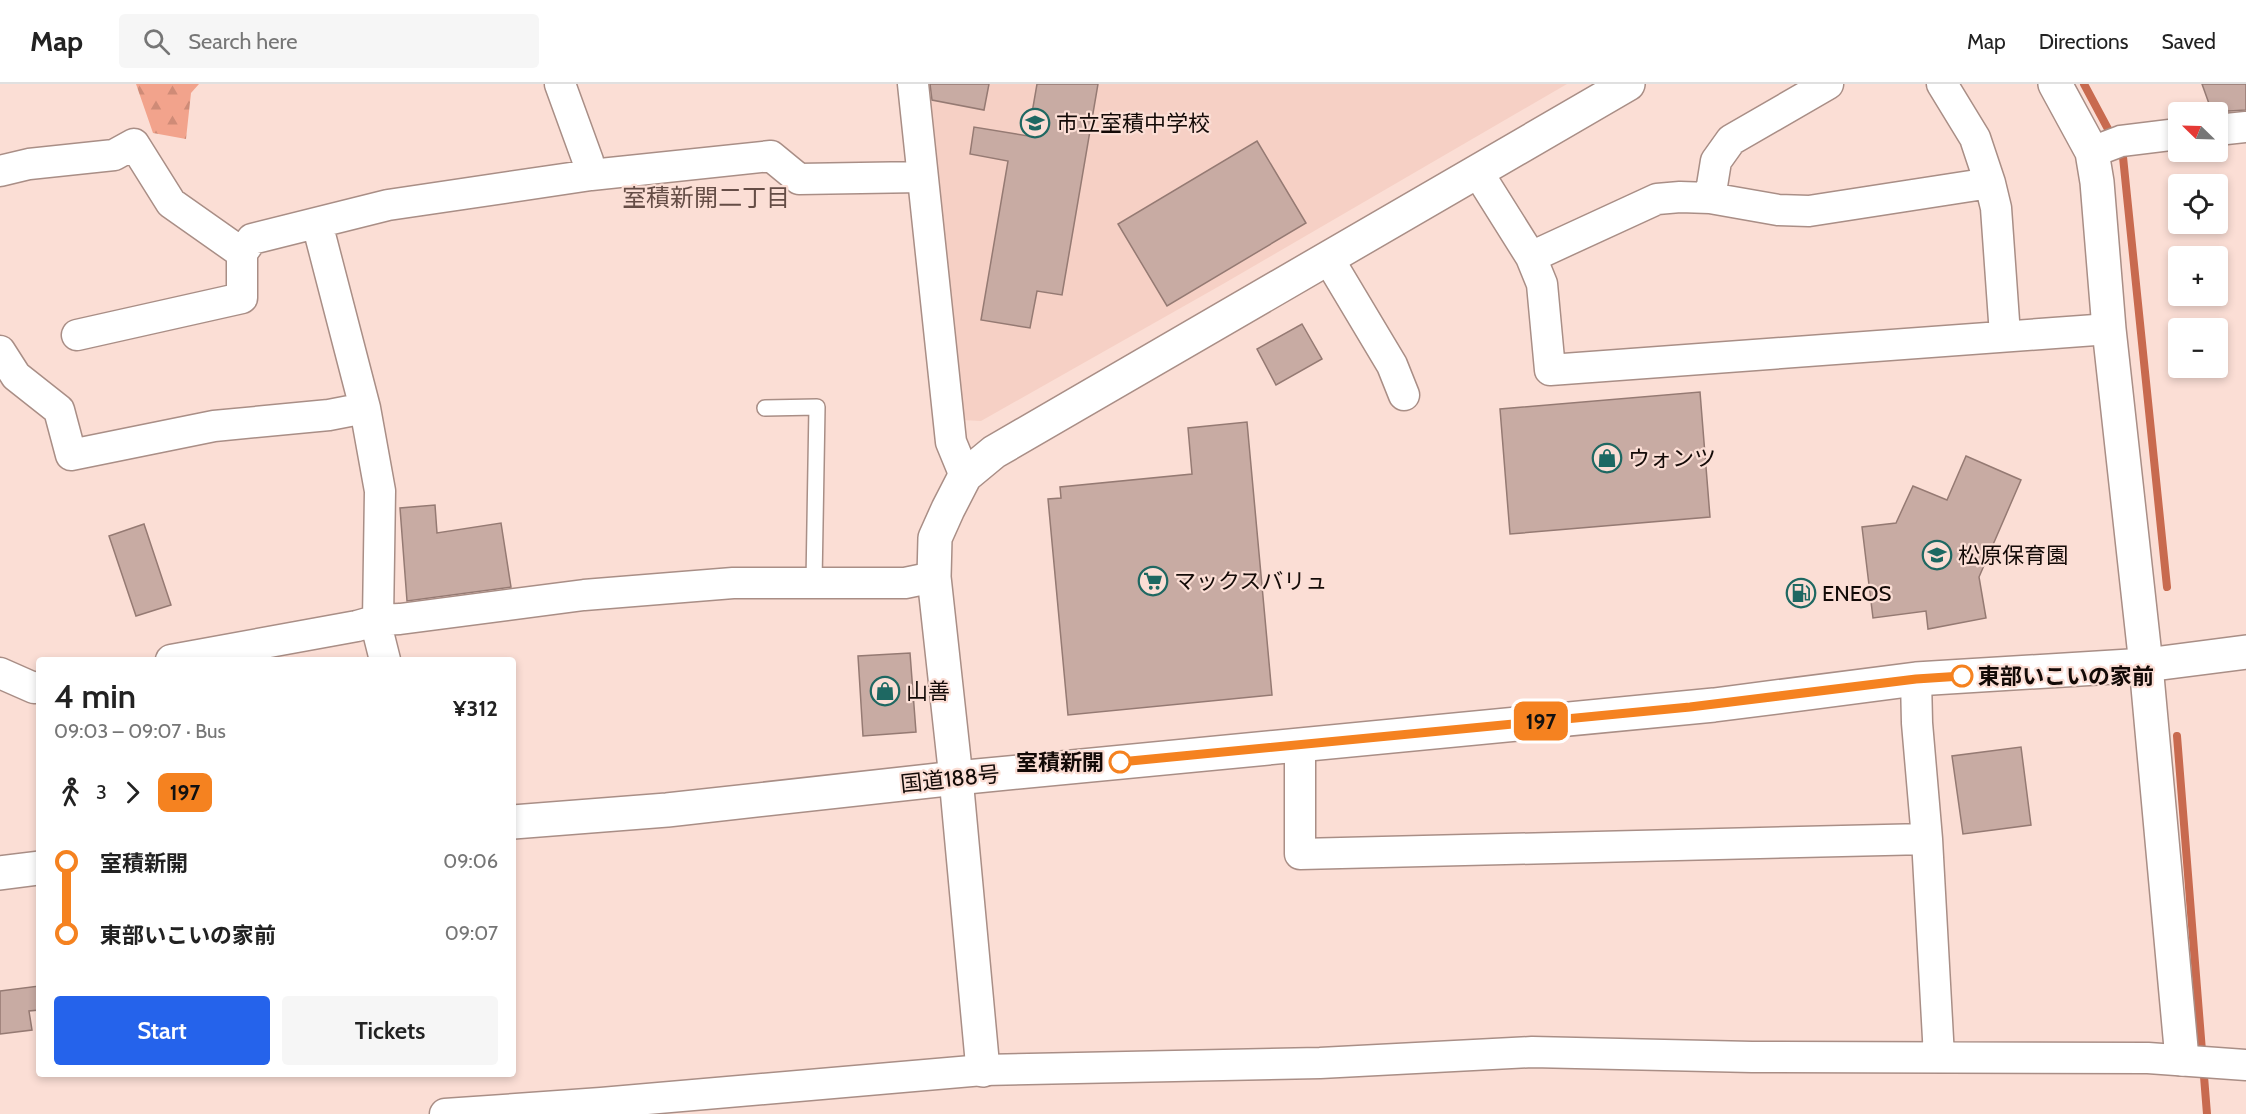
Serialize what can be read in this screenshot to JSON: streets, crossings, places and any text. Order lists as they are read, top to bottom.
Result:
{
  "streets": {
    "main road": ["国道188号"]
  },
  "districts": ["室積新開二丁目"],
  "places": {
    "school or university": ["市立室積中学校", "松原保育園"],
    "shop": ["ウォンツ", "山善"],
    "supermarket": ["マックスバリュ"],
    "fuel station": ["ENEOS"],
    "other": ["東部いこいの家前", "室積新開"]
  },
  "lines": ["bus line 197"],
  "north": "top left",
  "page": {
    "header": "Map",
    "search": "Search here",
    "nav": ["Map", "Directions", "Saved"],
    "on_map": "197",
    "map_buttons": ["+", "−"],
    "heading": ["4 min", "09:03 – 09:07 · Bus", "¥312"],
    "legs": ["3", "197"],
    "list": [
      {
        "name": "室積新開",
        "value": "09:06"
      },
      {
        "name": "東部いこいの家前",
        "value": "09:07"
      }
    ],
    "buttons": ["Start", "Tickets"]
  }
}
